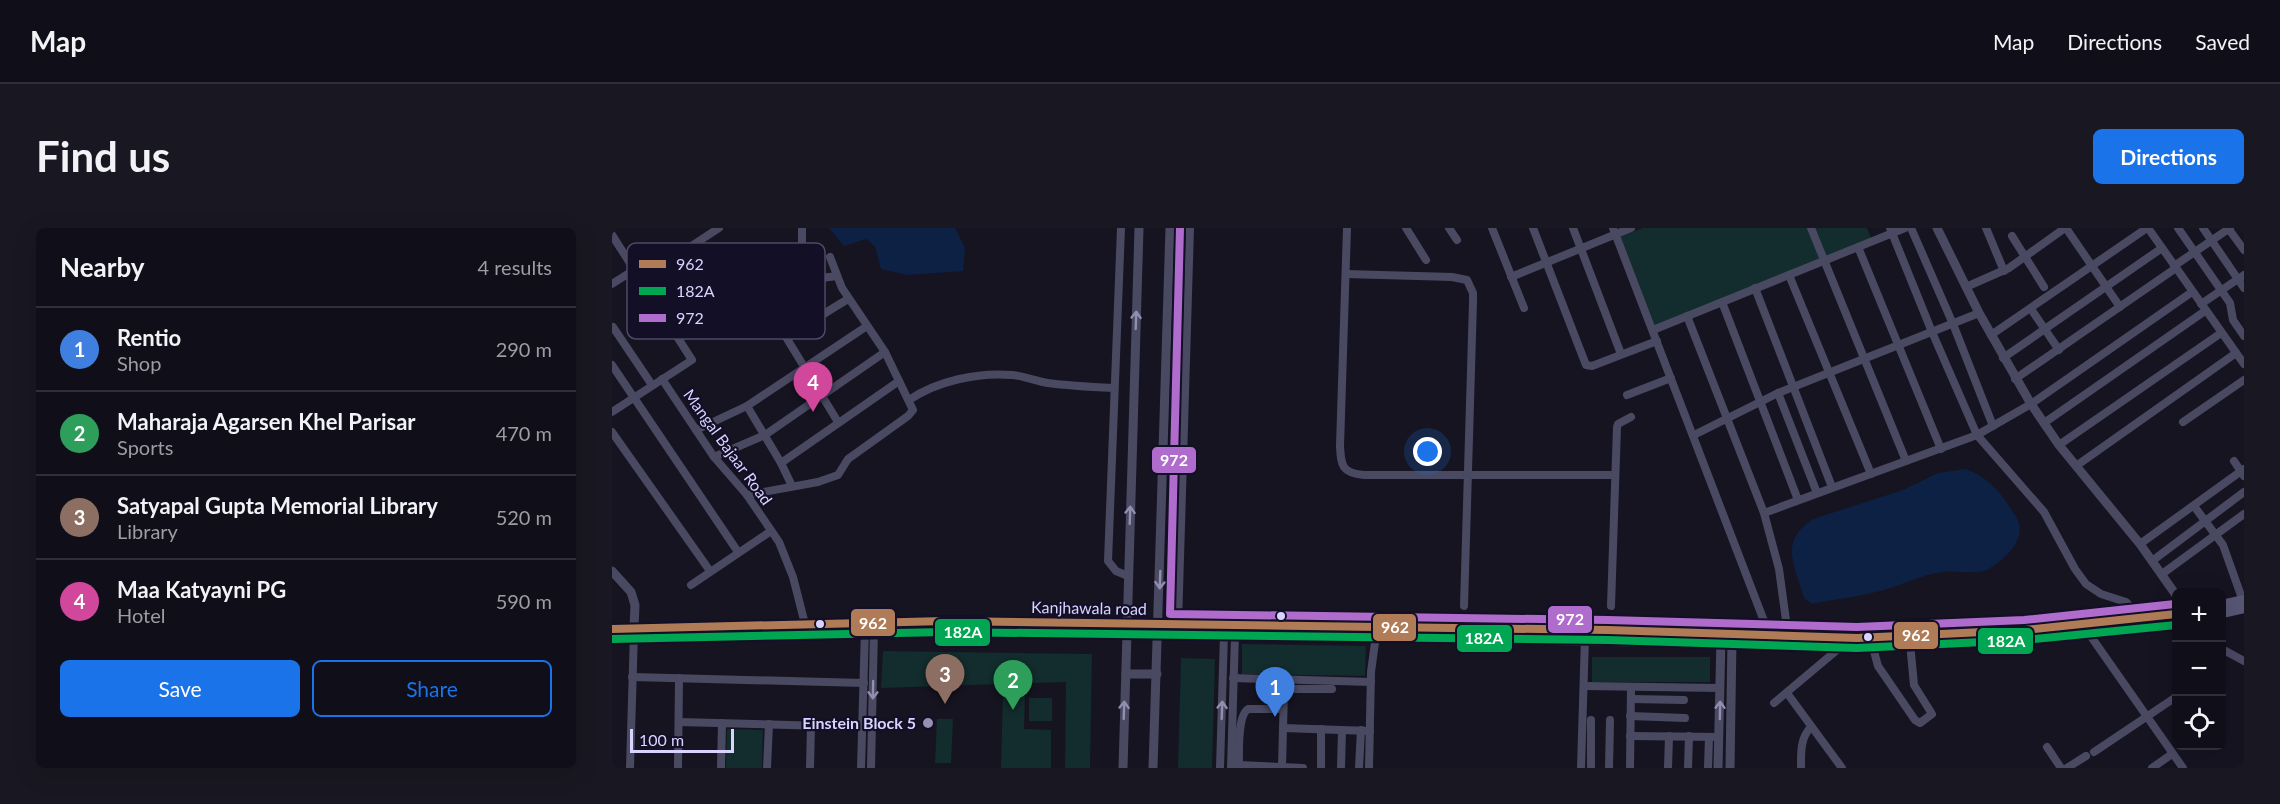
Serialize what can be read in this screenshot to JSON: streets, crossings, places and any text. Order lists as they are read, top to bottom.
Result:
{
  "streets": {
    "main road": ["Kanjhawala road"],
    "street": ["Mangal Bajaar Road"]
  },
  "crossings": [
    ["Mangal Bajaar Road", "Kanjhawala road"]
  ],
  "places": ["Einstein Block 5"],
  "lines": ["transit line 972", "transit line 962", "transit line 182A"],
  "legend": ["962", "182A", "972"],
  "scale_bar": "100 m",
  "page": {
    "header": "Map",
    "nav": ["Map", "Directions", "Saved"],
    "buttons": [
      "Directions",
      ["Save", "Share"]
    ],
    "title": "Find us",
    "heading": ["Nearby", "4 results"],
    "list": [
      {
        "mark": "1",
        "name": "Rentio",
        "note": "Shop",
        "value": "290 m"
      },
      {
        "mark": "2",
        "name": "Maharaja Agarsen Khel Parisar",
        "note": "Sports",
        "value": "470 m"
      },
      {
        "mark": "3",
        "name": "Satyapal Gupta Memorial Library",
        "note": "Library",
        "value": "520 m"
      },
      {
        "mark": "4",
        "name": "Maa Katyayni PG",
        "note": "Hotel",
        "value": "590 m"
      }
    ],
    "pins": [
      "4",
      "3",
      "2",
      "1"
    ],
    "map_buttons": ["+", "−"],
    "scale": "100 m"
  }
}
